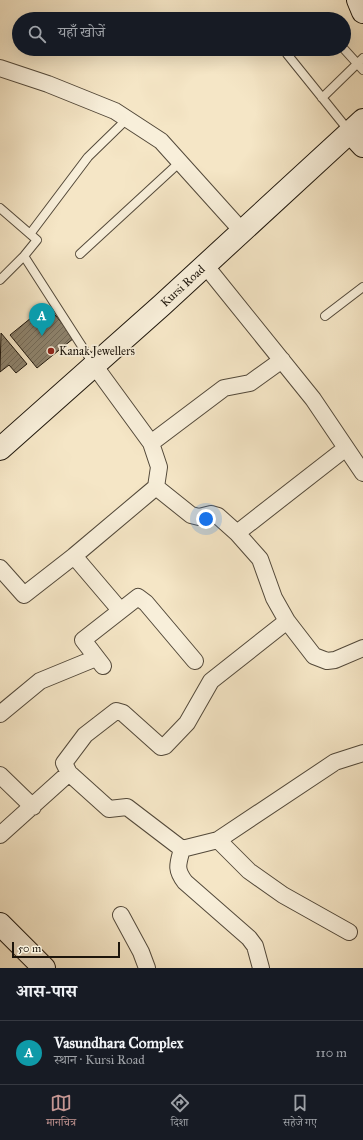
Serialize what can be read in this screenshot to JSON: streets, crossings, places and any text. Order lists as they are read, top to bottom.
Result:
{
  "streets": {
    "main road": ["Kursi Road"]
  },
  "places": ["Kanak Jewellers"],
  "scale_bar": "50 m",
  "page": {
    "search": "यहाँ खोजें",
    "pins": "A",
    "scale": "50 m",
    "heading": "आस-पास",
    "list": [
      {
        "mark": "A",
        "name": "Vasundhara Complex",
        "note": "स्थान · Kursi Road",
        "value": "110 m"
      }
    ],
    "nav": ["मानचित्र", "दिशा", "सहेजे गए"]
  }
}
